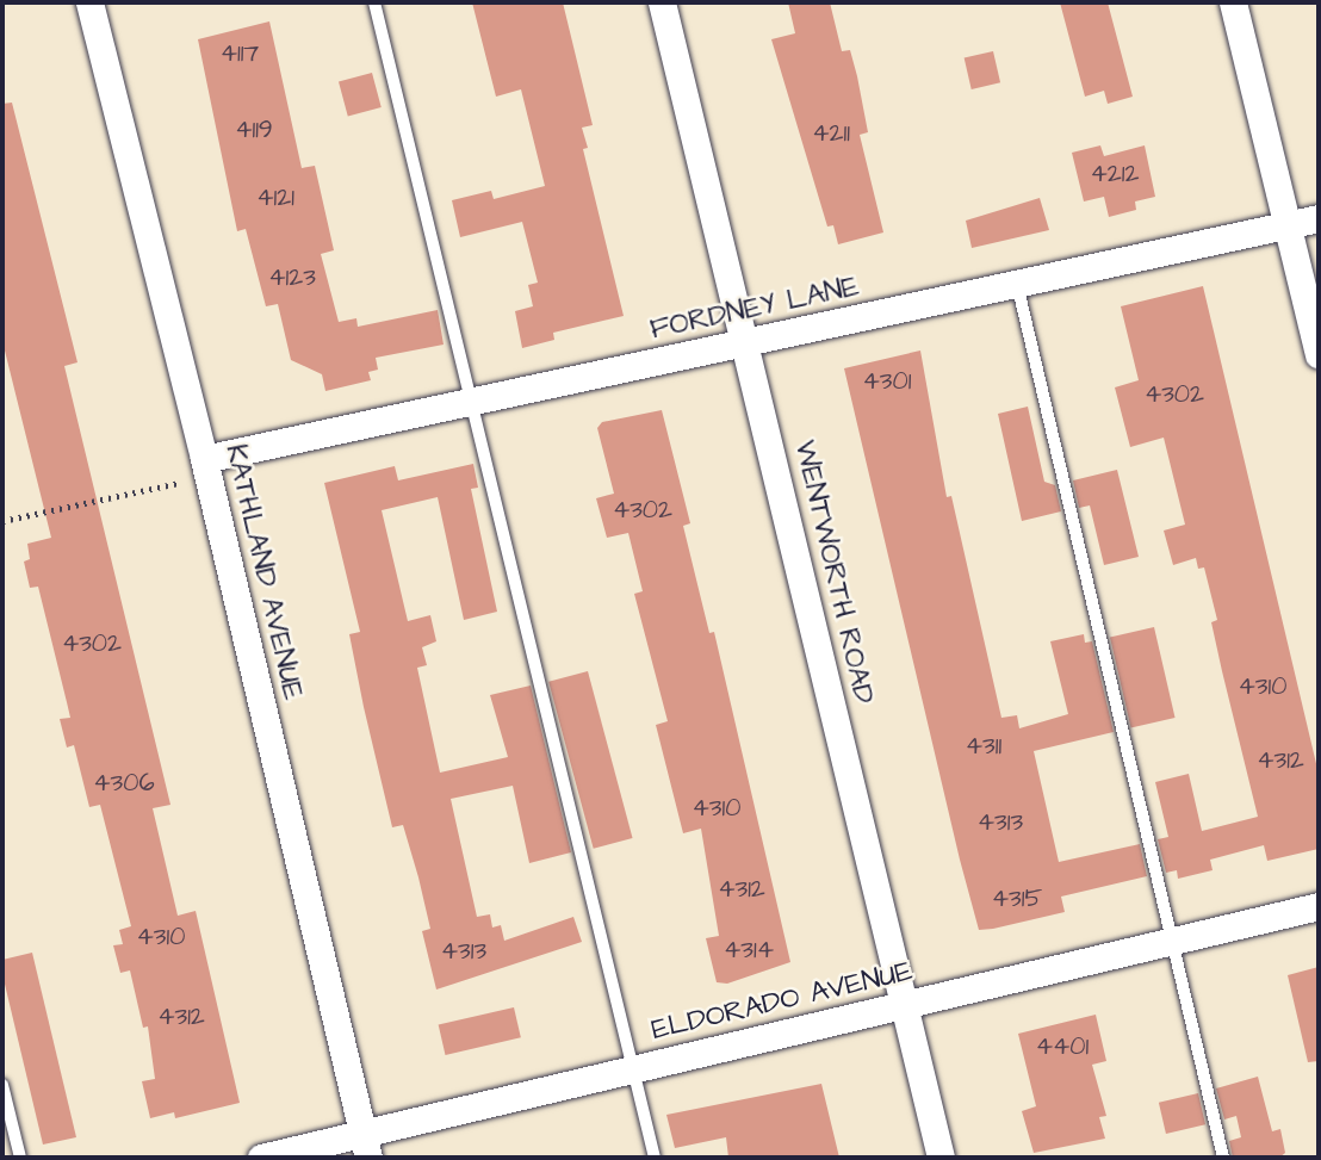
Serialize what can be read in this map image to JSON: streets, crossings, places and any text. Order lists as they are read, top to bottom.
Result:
{
  "streets": {
    "street": [
      "FORDNEY LANE",
      "KATHLAND AVENUE",
      "WENTWORTH ROAD",
      "ELDORADO AVENUE"
    ]
  },
  "crossings": [
    ["FORDNEY LANE", "KATHLAND AVENUE"],
    ["FORDNEY LANE", "WENTWORTH ROAD"],
    ["KATHLAND AVENUE", "ELDORADO AVENUE"],
    ["WENTWORTH ROAD", "ELDORADO AVENUE"]
  ],
  "house_numbers": [
    "4117",
    "4119",
    "4211",
    "4212",
    "4121",
    "4123",
    "4301",
    "4302",
    "4302",
    "4302",
    "4310",
    "4311",
    "4312",
    "4306",
    "4310",
    "4313",
    "4312",
    "4315",
    "4310",
    "4314",
    "4313",
    "4312",
    "4401"
  ]
}
